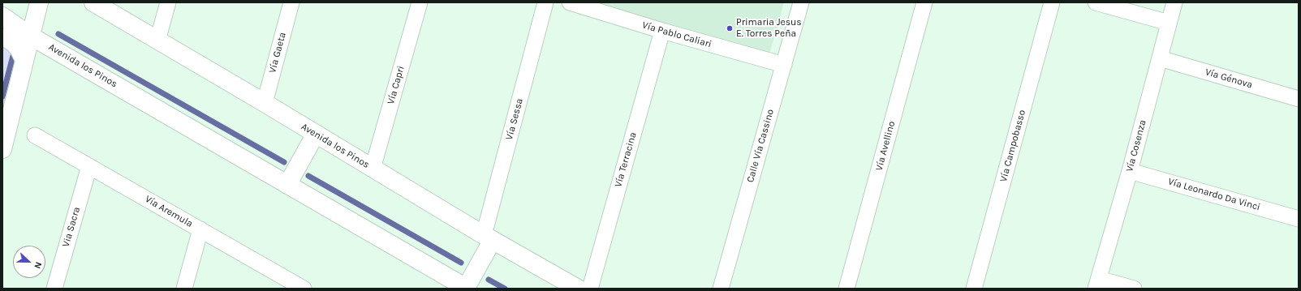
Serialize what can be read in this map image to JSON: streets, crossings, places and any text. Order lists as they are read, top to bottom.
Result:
{
  "streets": {
    "street": [
      "Vía Pablo Caliari",
      "Vía Gaeta",
      "Avenida los Pinos",
      "Vía Génova",
      "Vía Capri",
      "Vía Sessa",
      "Calle Vía Cassino",
      "Vía Avellino",
      "Vía Campobasso",
      "Vía Cosenza",
      "Vía Terracina",
      "Vía Leonardo Da Vinci",
      "Vía Aremula",
      "Via Sacra"
    ]
  },
  "crossings": [
    ["Vía Pablo Caliari", "Calle Vía Cassino"],
    ["Vía Pablo Caliari", "Vía Terracina"],
    ["Vía Gaeta", "Avenida los Pinos"],
    ["Avenida los Pinos", "Vía Capri"],
    ["Avenida los Pinos", "Vía Sessa"],
    ["Vía Génova", "Vía Cosenza"],
    ["Vía Cosenza", "Vía Leonardo Da Vinci"],
    ["Vía Aremula", "Via Sacra"]
  ],
  "places": ["Primaria Jesus E. Torres Peña"],
  "north": "right"
}
